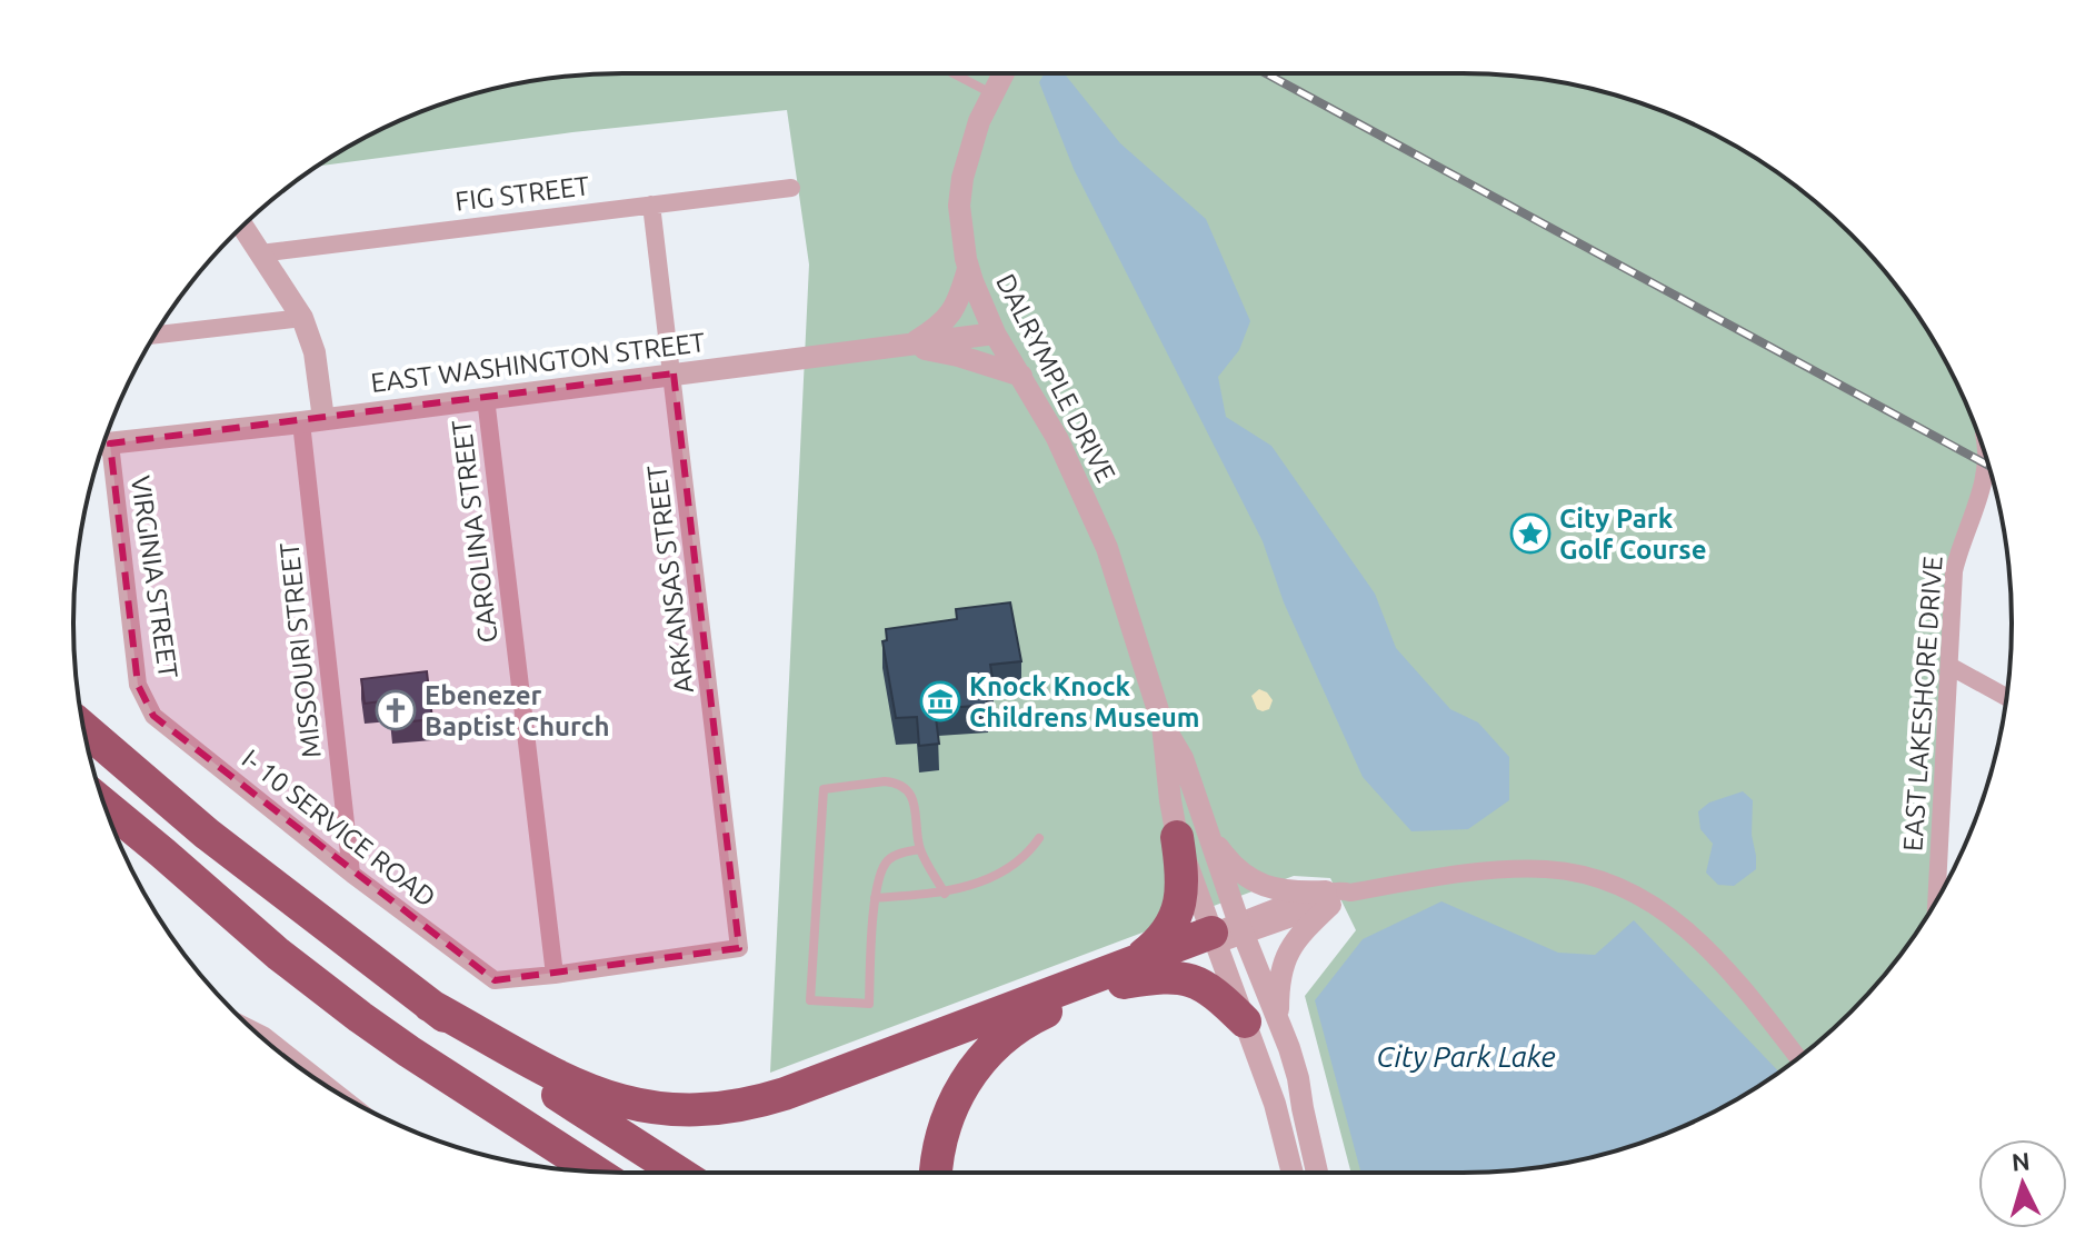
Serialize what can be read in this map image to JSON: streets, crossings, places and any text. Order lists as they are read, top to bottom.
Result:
{
  "streets": {
    "street": [
      "FIG STREET",
      "EAST WASHINGTON STREET",
      "DALRYMPLE DRIVE",
      "CAROLINA STREET",
      "VIRGINIA STREET",
      "ARKANSAS STREET",
      "MISSOURI STREET",
      "EAST LAKESHORE DRIVE",
      "I- 10 SERVICE ROAD"
    ]
  },
  "crossings": [
    ["FIG STREET", "ARKANSAS STREET"],
    ["EAST WASHINGTON STREET", "DALRYMPLE DRIVE"],
    ["EAST WASHINGTON STREET", "CAROLINA STREET"],
    ["EAST WASHINGTON STREET", "ARKANSAS STREET"],
    ["EAST WASHINGTON STREET", "MISSOURI STREET"],
    ["CAROLINA STREET", "ARKANSAS STREET"],
    ["CAROLINA STREET", "I- 10 SERVICE ROAD"],
    ["VIRGINIA STREET", "I- 10 SERVICE ROAD"],
    ["ARKANSAS STREET", "I- 10 SERVICE ROAD"],
    ["MISSOURI STREET", "I- 10 SERVICE ROAD"]
  ],
  "water": ["City Park Lake"],
  "places": {
    "place": ["City Park Golf Course"],
    "museum": ["Knock Knock Childrens Museum"],
    "church": ["Ebenezer Baptist Church"]
  },
  "north": "top"
}
